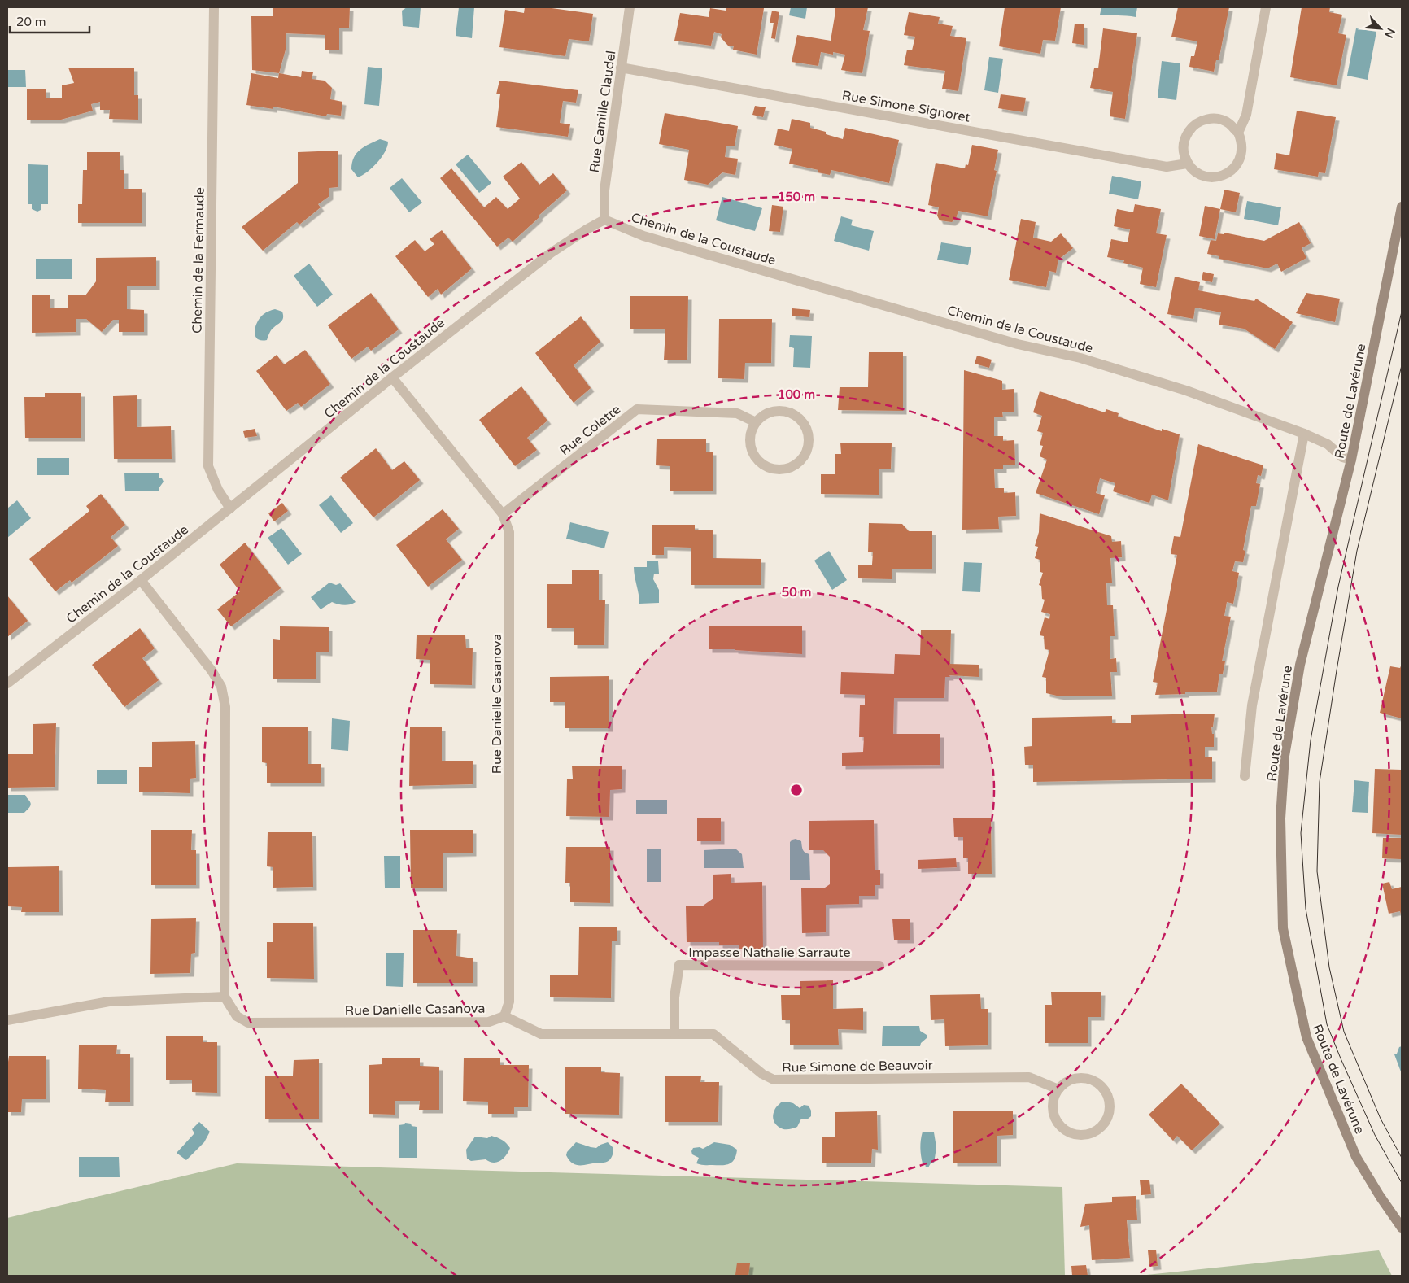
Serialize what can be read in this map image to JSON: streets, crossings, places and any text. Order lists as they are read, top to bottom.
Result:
{
  "streets": {
    "main road": ["Route de Lavérune"],
    "street": [
      "Rue Simone Signoret",
      "Rue Camille Claudel",
      "Chemin de la Coustaude",
      "Chemin de la Fermaude",
      "Rue Colette",
      "Rue Danielle Casanova",
      "Impasse Nathalie Sarraute",
      "Rue Simone de Beauvoir"
    ]
  },
  "crossings": [
    ["Rue Simone Signoret", "Rue Camille Claudel"],
    ["Rue Camille Claudel", "Chemin de la Coustaude"],
    ["Chemin de la Coustaude", "Chemin de la Fermaude"],
    ["Chemin de la Coustaude", "Route de Lavérune"],
    ["Chemin de la Coustaude", "Rue Danielle Casanova"],
    ["Rue Colette", "Rue Danielle Casanova"],
    ["Rue Danielle Casanova", "Rue Simone de Beauvoir"],
    ["Impasse Nathalie Sarraute", "Rue Simone de Beauvoir"]
  ],
  "scale_bar": "20 m",
  "north": "bottom right",
  "rings": ["150 m", "100 m", "50 m"]
}
